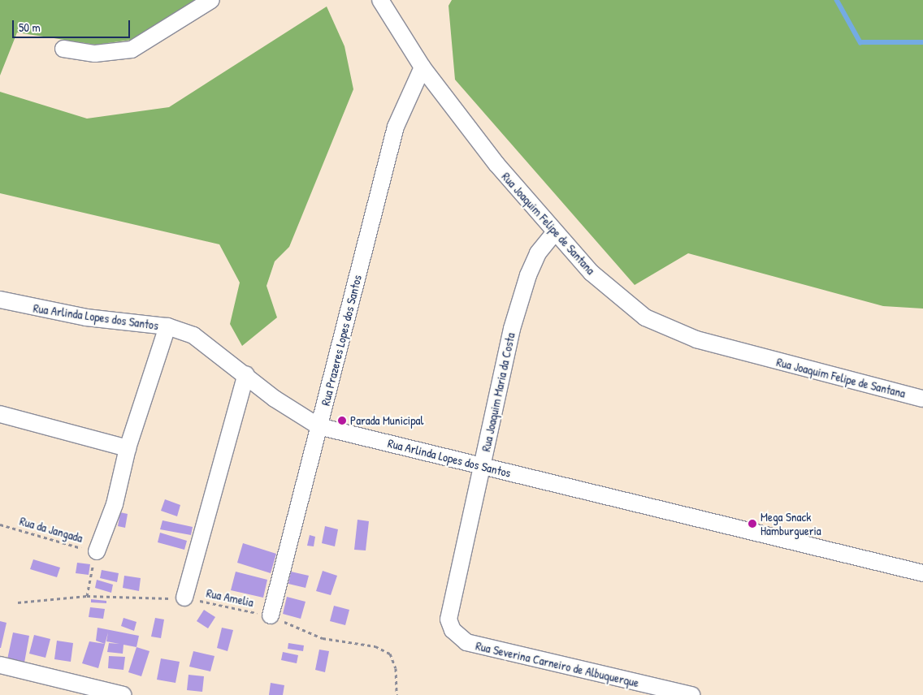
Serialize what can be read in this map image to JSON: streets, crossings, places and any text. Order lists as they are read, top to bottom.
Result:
{
  "streets": {
    "street": [
      "Rua Joaquim Felipe de Santana",
      "Rua Arlinda Lopes dos Santos",
      "Rua Prazeres Lopes dos Santos",
      "Rua Joaquim Maria da Costa",
      "Rua Severina Carneiro de Albuquerque"
    ],
    "path": ["Rua da Jangada", "Rua Amelia"]
  },
  "crossings": [
    ["Rua Joaquim Felipe de Santana", "Rua Prazeres Lopes dos Santos"],
    ["Rua Joaquim Felipe de Santana", "Rua Joaquim Maria da Costa"],
    ["Rua Arlinda Lopes dos Santos", "Rua Prazeres Lopes dos Santos"],
    ["Rua Arlinda Lopes dos Santos", "Rua Joaquim Maria da Costa"],
    ["Rua Prazeres Lopes dos Santos", "Rua Amelia"],
    ["Rua Joaquim Maria da Costa", "Rua Severina Carneiro de Albuquerque"]
  ],
  "places": ["Parada Municipal", "Mega Snack Hamburgueria"],
  "scale_bar": "50 m"
}
